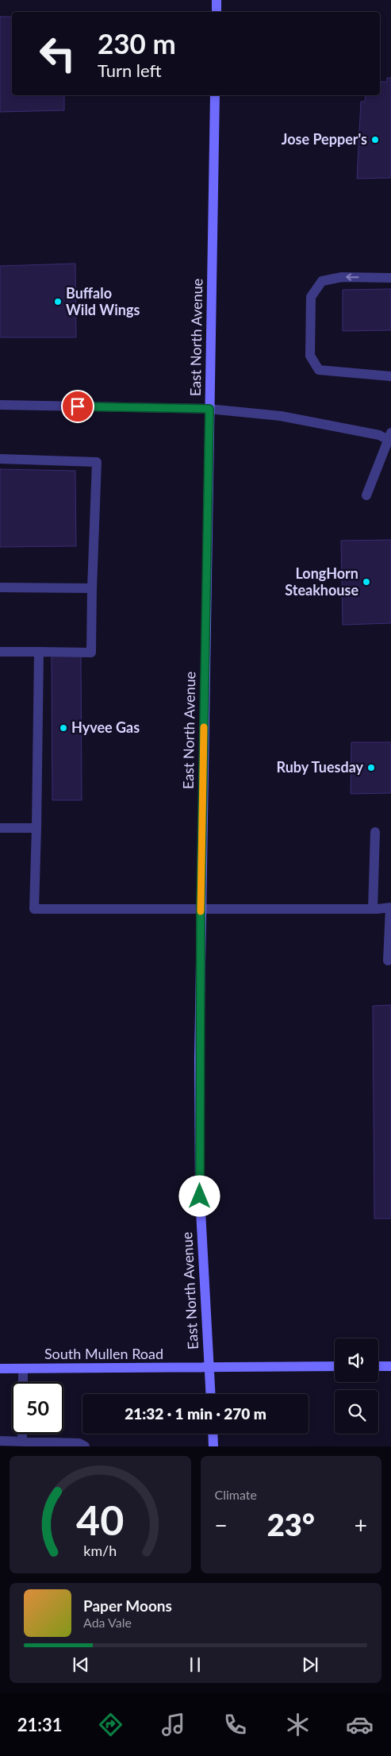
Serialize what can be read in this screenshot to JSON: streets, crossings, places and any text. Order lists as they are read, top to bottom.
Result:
{
  "streets": {
    "main road": ["East North Avenue", "South Mullen Road"]
  },
  "crossings": [
    ["East North Avenue", "South Mullen Road"]
  ],
  "places": [
    "Jose Pepper's",
    "Buffalo Wild Wings",
    "LongHorn Steakhouse",
    "Hyvee Gas",
    "Ruby Tuesday"
  ],
  "page": {
    "turn": ["230 m", "Turn left"],
    "limit": "50",
    "trip": "21:32 · 1 min · 270 m",
    "tile": "Climate",
    "heat": ["−", "23°", "+"],
    "song": ["Paper Moons", "Ada Vale"],
    "tabs": "21:31",
    "gauge": ["40", "km/h"]
  }
}
